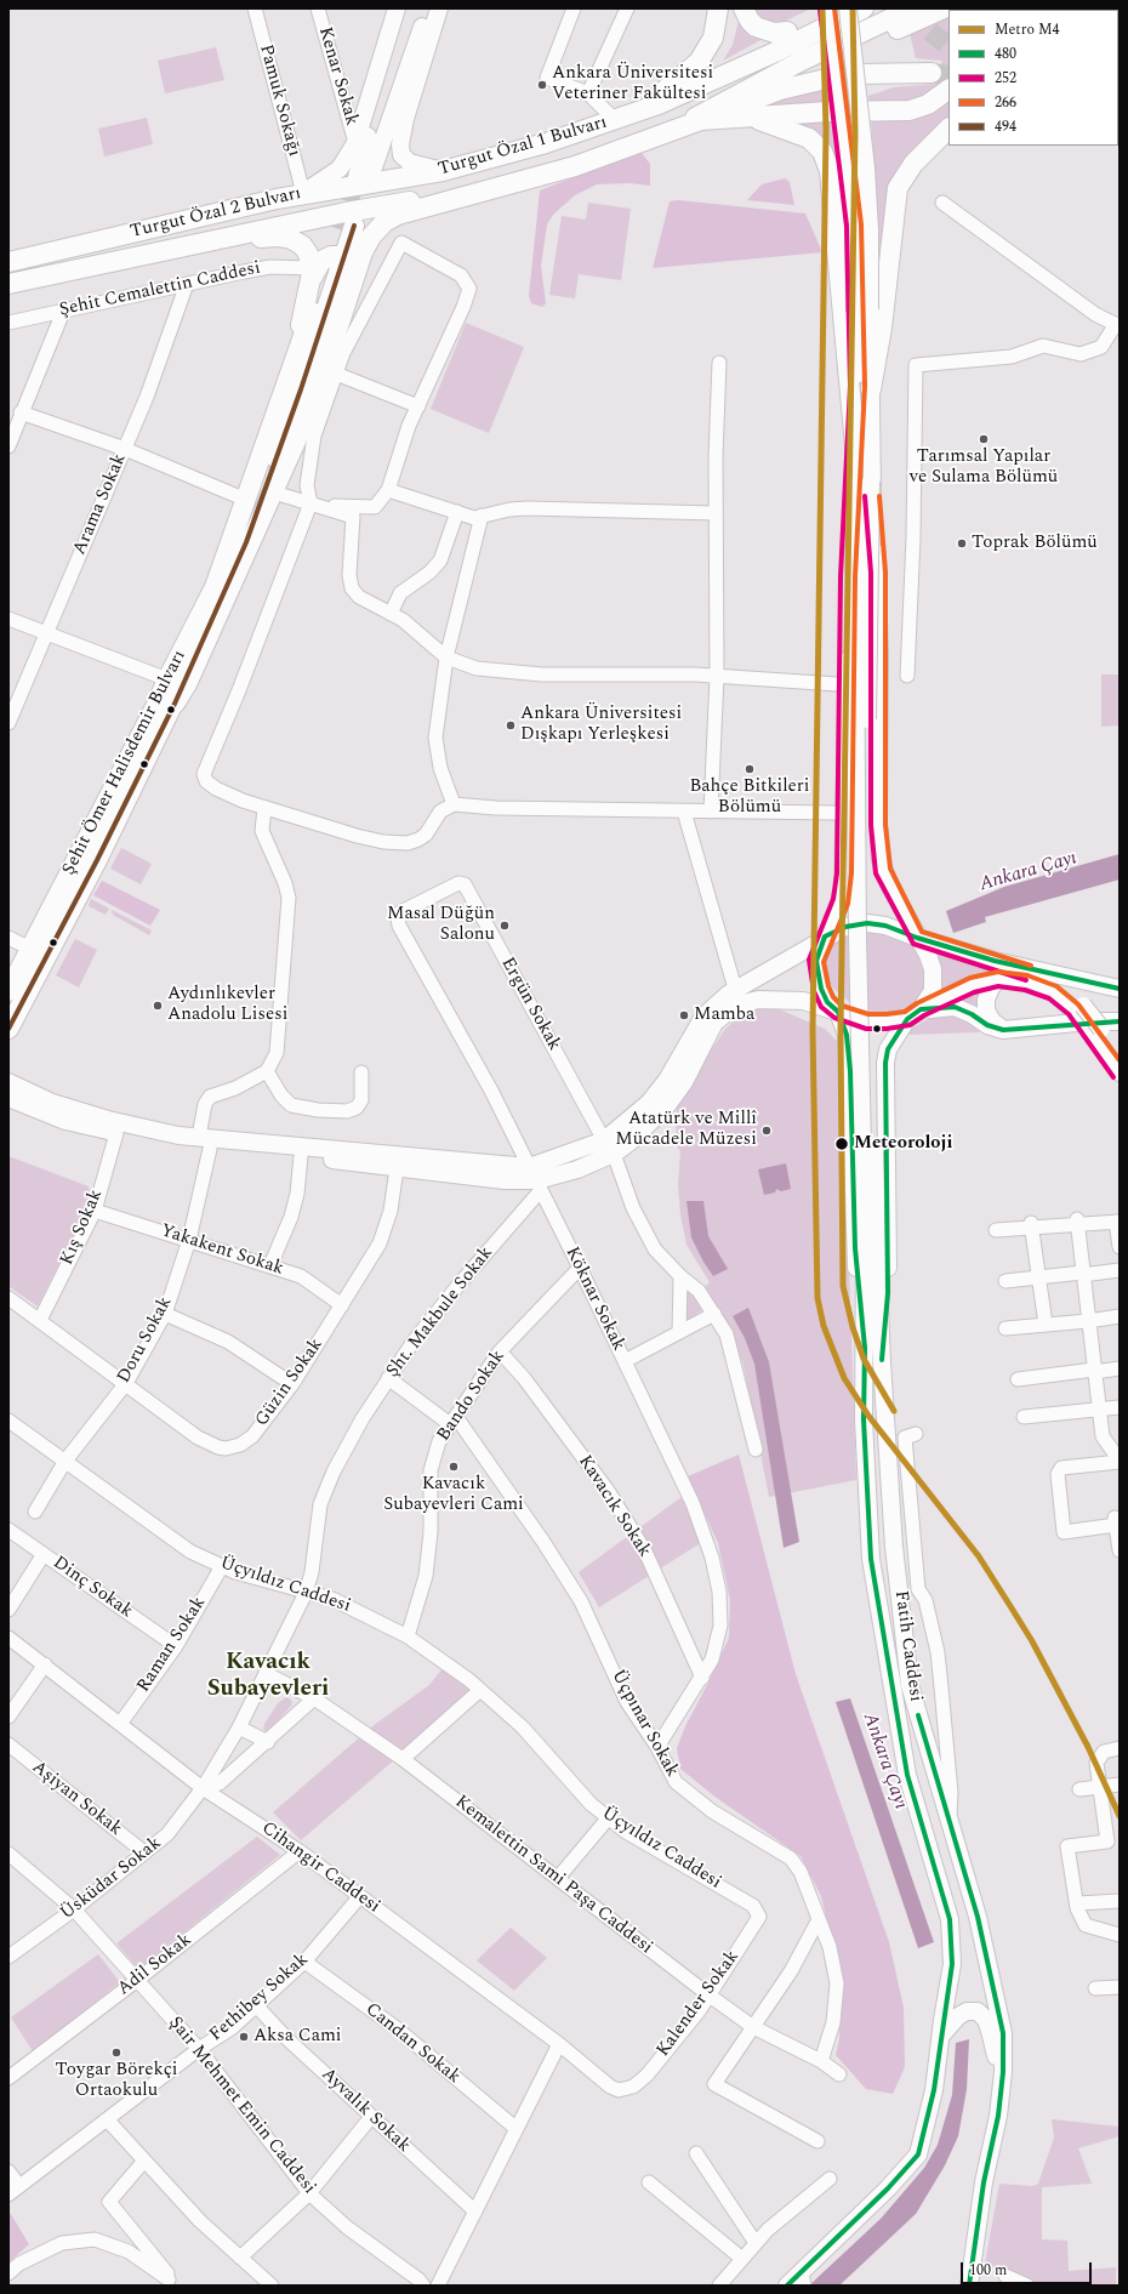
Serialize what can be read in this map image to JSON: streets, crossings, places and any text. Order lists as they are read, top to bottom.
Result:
{
  "streets": {
    "highway": ["Turgut Özal 1 Bulvarı", "Turgut Özal 2 Bulvarı", "Şehit Ömer Halisdemir Bulvarı"],
    "main road": ["Fatih Caddesi"],
    "street": [
      "Kenar Sokak",
      "Pamuk Sokağı",
      "Şehit Cemalettin Caddesi",
      "Arama Sokak",
      "Ergün Sokak",
      "Kış Sokak",
      "Yakakent Sokak",
      "Köknar Sokak",
      "Şht. Makbule Sokak",
      "Doru Sokak",
      "Güzin Sokak",
      "Bando Sokak",
      "Kavacık Sokak",
      "Üçyıldız Caddesi",
      "Dinç Sokak",
      "Raman Sokak",
      "Üçpınar Sokak",
      "Aşiyan Sokak",
      "Cihangir Caddesi",
      "Kemalettin Sami Paşa Caddesi",
      "Üsküdar Sokak",
      "Adil Sokak",
      "Fethibey Sokak",
      "Kalender Sokak",
      "Candan Sokak",
      "Şair Mehmet Emin Caddesi",
      "Ayvalık Sokak"
    ]
  },
  "crossings": [
    ["Pamuk Sokağı", "Turgut Özal 2 Bulvarı"],
    ["Turgut Özal 1 Bulvarı", "Turgut Özal 2 Bulvarı"],
    ["Turgut Özal 1 Bulvarı", "Şehit Ömer Halisdemir Bulvarı"],
    ["Turgut Özal 2 Bulvarı", "Şehit Ömer Halisdemir Bulvarı"],
    ["Şehit Cemalettin Caddesi", "Arama Sokak"],
    ["Ergün Sokak", "Köknar Sokak"],
    ["Kış Sokak", "Yakakent Sokak"],
    ["Kış Sokak", "Güzin Sokak"],
    ["Yakakent Sokak", "Doru Sokak"],
    ["Yakakent Sokak", "Güzin Sokak"],
    ["Köknar Sokak", "Şht. Makbule Sokak"],
    ["Köknar Sokak", "Bando Sokak"],
    ["Köknar Sokak", "Kavacık Sokak"],
    ["Köknar Sokak", "Üçpınar Sokak"],
    ["Şht. Makbule Sokak", "Üçyıldız Caddesi"],
    ["Şht. Makbule Sokak", "Üçpınar Sokak"],
    ["Şht. Makbule Sokak", "Cihangir Caddesi"],
    ["Şht. Makbule Sokak", "Kemalettin Sami Paşa Caddesi"],
    ["Şht. Makbule Sokak", "Üsküdar Sokak"],
    ["Doru Sokak", "Güzin Sokak"],
    ["Doru Sokak", "Üçyıldız Caddesi"],
    ["Bando Sokak", "Kavacık Sokak"],
    ["Bando Sokak", "Üçyıldız Caddesi"],
    ["Bando Sokak", "Üçpınar Sokak"],
    ["Üçyıldız Caddesi", "Raman Sokak"],
    ["Üçyıldız Caddesi", "Kalender Sokak"],
    ["Dinç Sokak", "Raman Sokak"],
    ["Raman Sokak", "Cihangir Caddesi"],
    ["Üçpınar Sokak", "Kemalettin Sami Paşa Caddesi"],
    ["Aşiyan Sokak", "Üsküdar Sokak"],
    ["Cihangir Caddesi", "Üsküdar Sokak"],
    ["Cihangir Caddesi", "Adil Sokak"],
    ["Cihangir Caddesi", "Fethibey Sokak"],
    ["Cihangir Caddesi", "Kalender Sokak"],
    ["Kemalettin Sami Paşa Caddesi", "Kalender Sokak"],
    ["Üsküdar Sokak", "Şair Mehmet Emin Caddesi"],
    ["Adil Sokak", "Şair Mehmet Emin Caddesi"],
    ["Fethibey Sokak", "Candan Sokak"],
    ["Fethibey Sokak", "Şair Mehmet Emin Caddesi"],
    ["Fethibey Sokak", "Ayvalık Sokak"]
  ],
  "districts": ["Kavacık Subayevleri"],
  "water": ["Ankara Çayı"],
  "places": [
    "Ankara Üniversitesi Veteriner Fakültesi",
    "Tarımsal Yapılar ve Sulama Bölümü",
    "Toprak Bölümü",
    "Ankara Üniversitesi Dışkapı Yerleşkesi",
    "Bahçe Bitkileri Bölümü",
    "Masal Düğün Salonu",
    "Aydınlıkevler Anadolu Lisesi",
    "Mamba",
    "Atatürk ve Millî Mücadele Müzesi",
    "Meteoroloji",
    "Kavacık Subayevleri Cami",
    "Aksa Cami",
    "Toygar Börekçi Ortaokulu"
  ],
  "lines": [
    "metro line M4",
    "transit line 266",
    "transit line 252",
    "transit line 494",
    "transit line 480"
  ],
  "legend": [
    "Metro M4",
    "480",
    "252",
    "266",
    "494"
  ],
  "scale_bar": "100 m"
}
